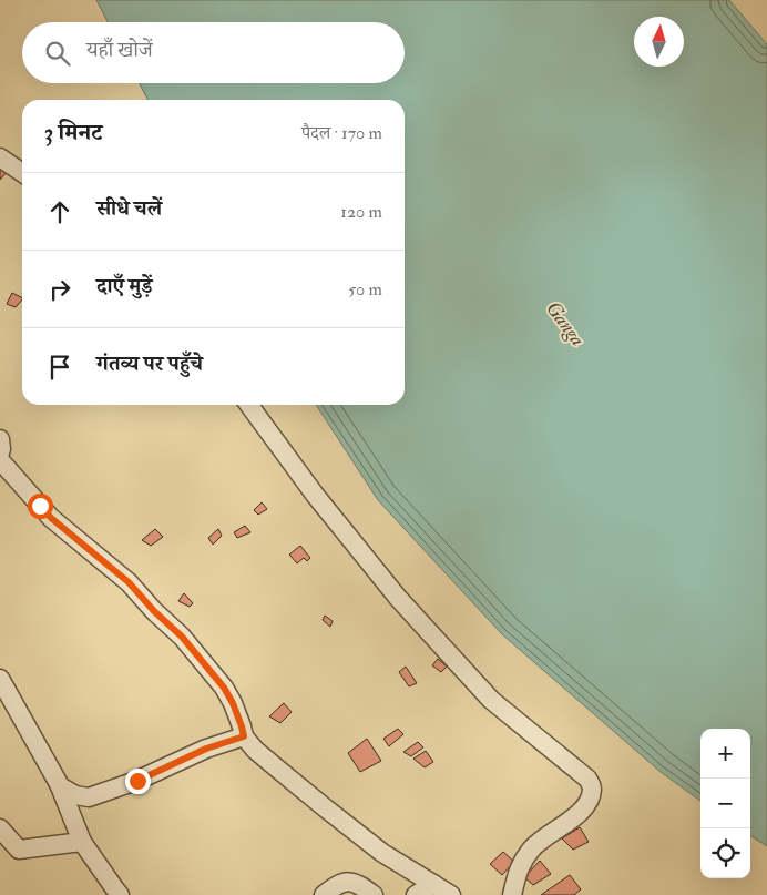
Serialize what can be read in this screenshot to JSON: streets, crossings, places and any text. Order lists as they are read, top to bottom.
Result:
{
  "water": ["Ganga"],
  "north": "top",
  "page": {
    "search": "यहाँ खोजें",
    "heading": ["3 मिनट", "पैदल · 170 m"],
    "list": [
      ["सीधे चलें", "120 m"],
      ["दाएँ मुड़ें", "50 m"],
      "गंतव्य पर पहुँचे"
    ],
    "map_buttons": ["+", "−"]
  }
}
